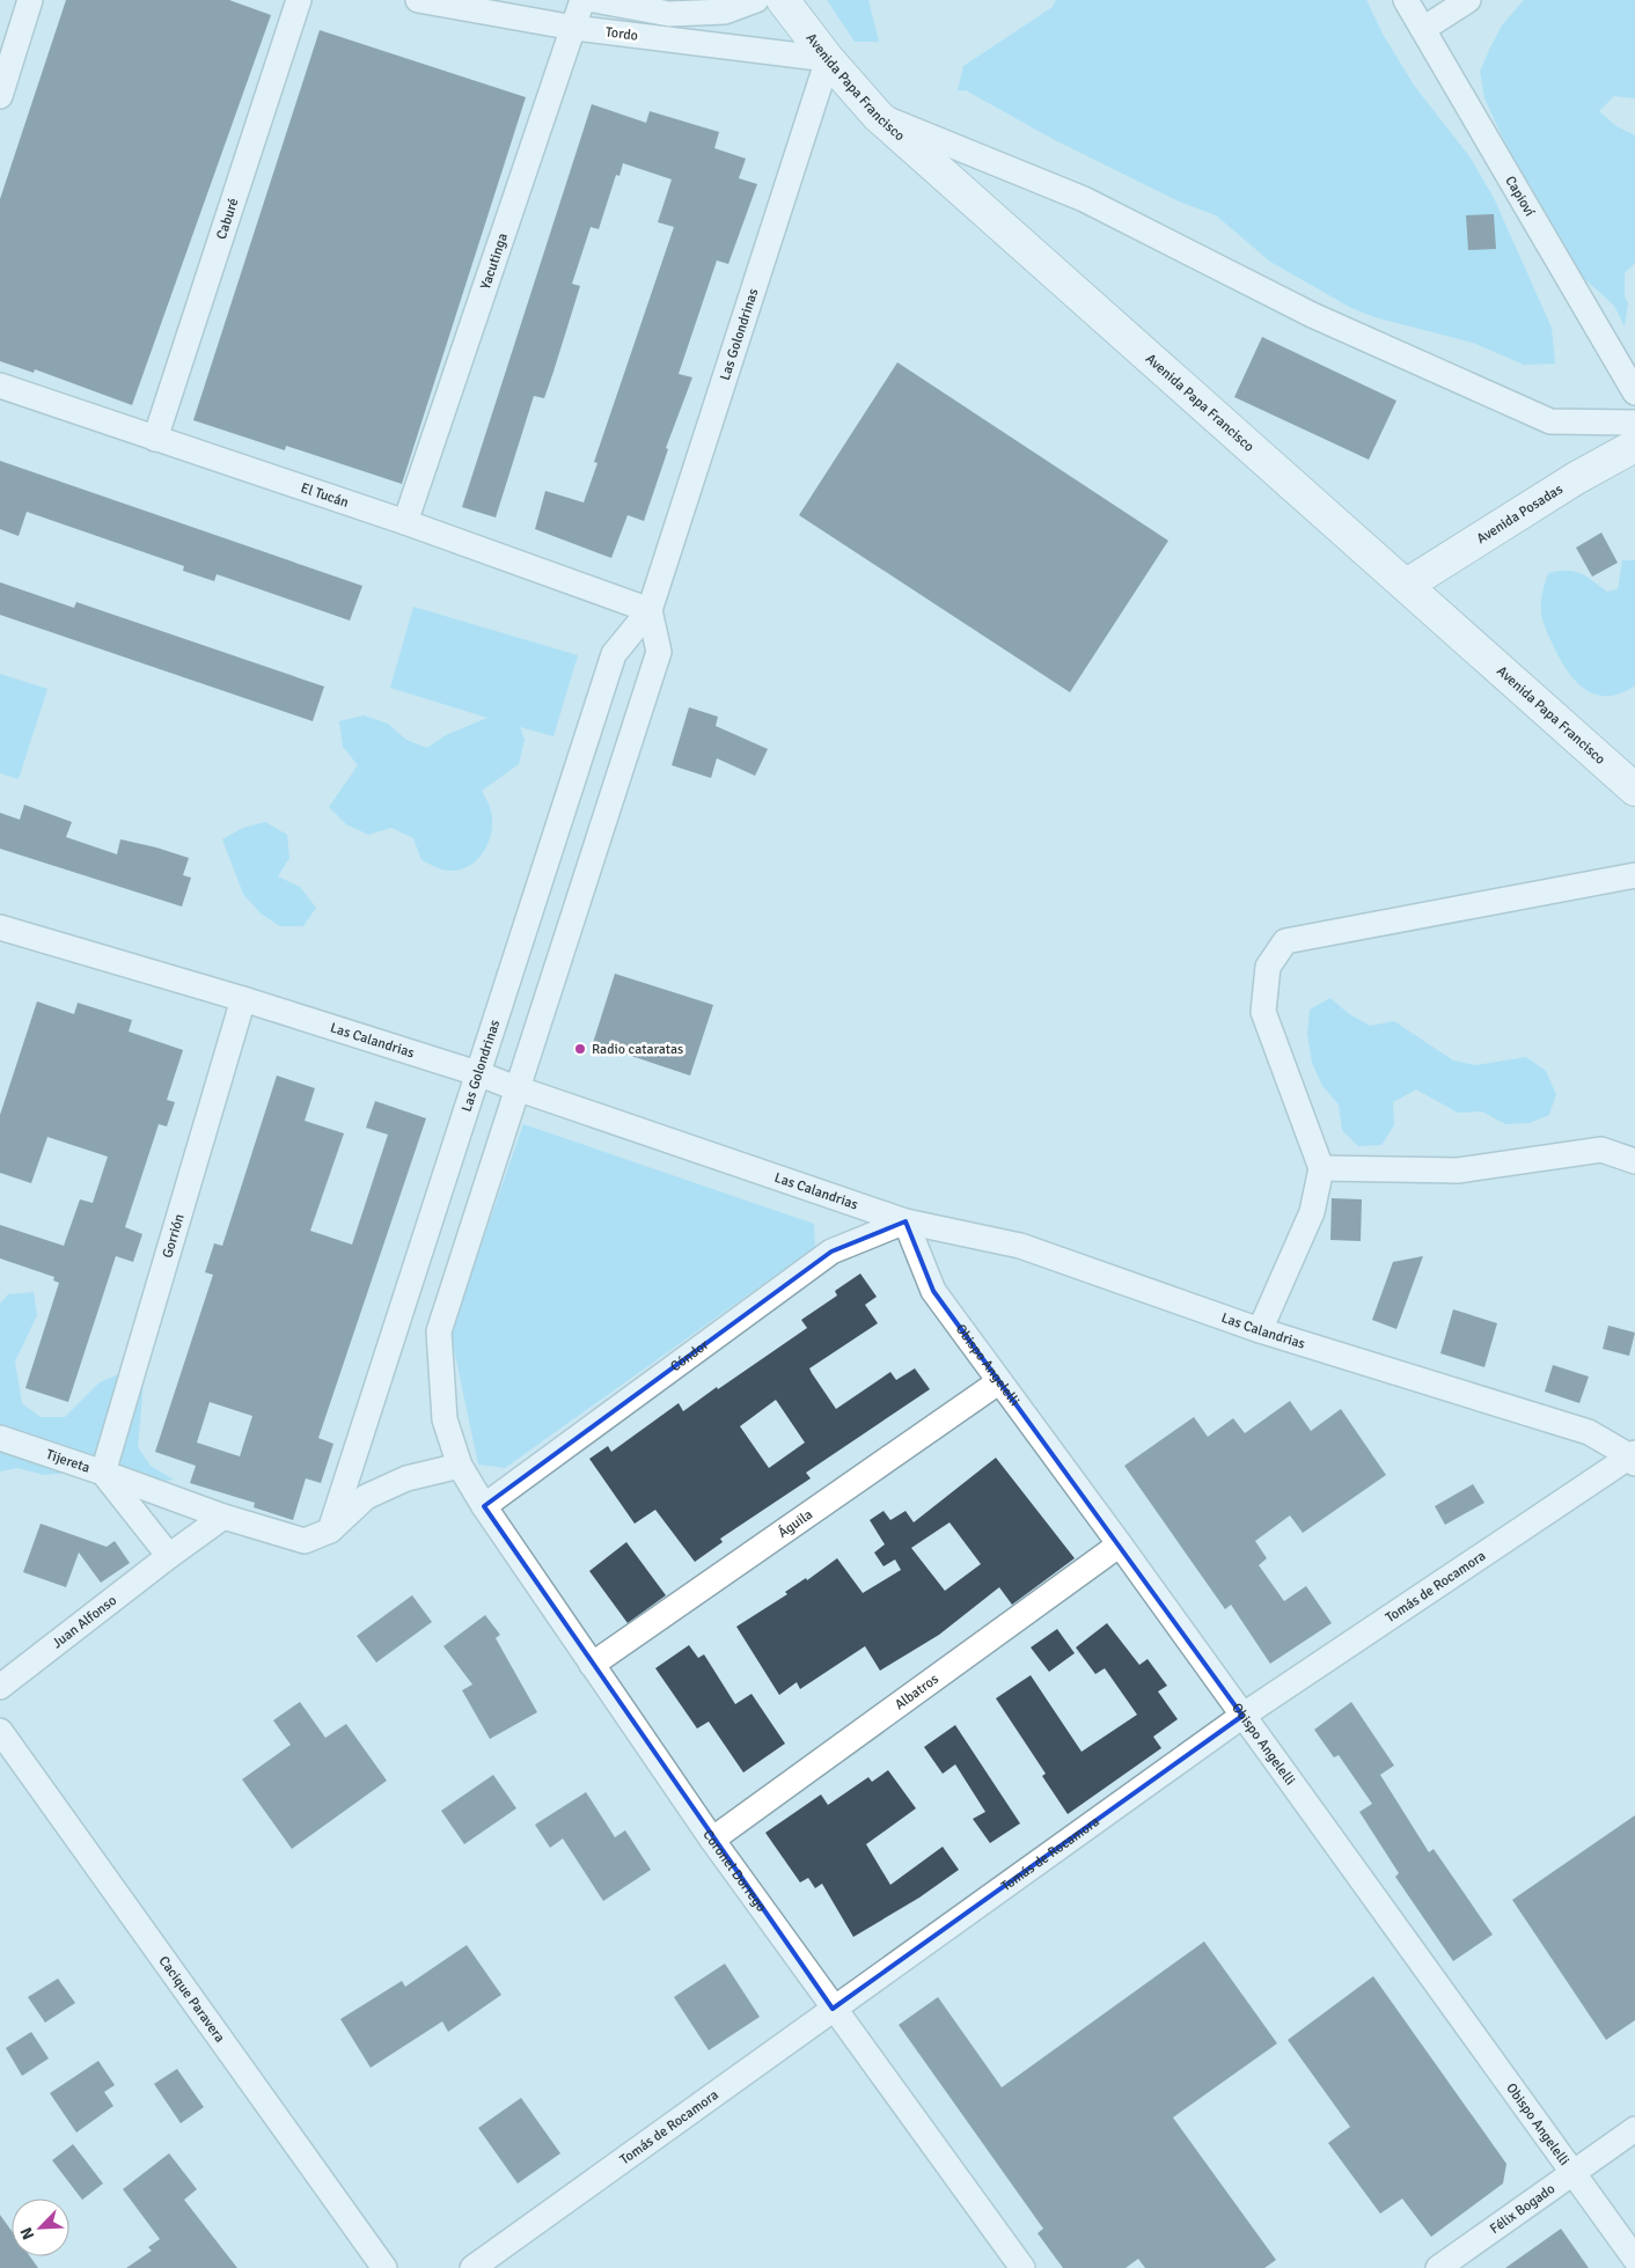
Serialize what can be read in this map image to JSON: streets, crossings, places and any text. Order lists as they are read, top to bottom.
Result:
{
  "streets": {
    "main road": ["Avenida Papa Francisco", "Avenida Posadas"],
    "street": [
      "Tordo",
      "Capioví",
      "Caburé",
      "Yacutinga",
      "Las Golondrinas",
      "El Tucán",
      "Las Calandrias",
      "Gorrión",
      "Cóndor",
      "Obispo Angelelli",
      "Tijereta",
      "Águila",
      "Tomás de Rocamora",
      "Juan Alfonso",
      "Albatros",
      "Coronel Dorrego",
      "Cacique Paravera",
      "Félix Bogado"
    ]
  },
  "crossings": [
    ["Tordo", "Avenida Papa Francisco"],
    ["Tordo", "Yacutinga"],
    ["Tordo", "Las Golondrinas"],
    ["Avenida Papa Francisco", "Las Golondrinas"],
    ["Avenida Papa Francisco", "Avenida Posadas"],
    ["Caburé", "El Tucán"],
    ["Yacutinga", "El Tucán"],
    ["Las Golondrinas", "El Tucán"],
    ["Las Golondrinas", "Las Calandrias"],
    ["Las Calandrias", "Gorrión"],
    ["Las Calandrias", "Cóndor"],
    ["Las Calandrias", "Obispo Angelelli"],
    ["Las Calandrias", "Tomás de Rocamora"],
    ["Gorrión", "Tijereta"],
    ["Cóndor", "Obispo Angelelli"],
    ["Cóndor", "Coronel Dorrego"],
    ["Obispo Angelelli", "Águila"],
    ["Obispo Angelelli", "Tomás de Rocamora"],
    ["Obispo Angelelli", "Albatros"],
    ["Obispo Angelelli", "Félix Bogado"],
    ["Tijereta", "Juan Alfonso"],
    ["Águila", "Coronel Dorrego"],
    ["Tomás de Rocamora", "Coronel Dorrego"],
    ["Albatros", "Coronel Dorrego"]
  ],
  "places": ["Radio cataratas"],
  "north": "bottom left"
}
